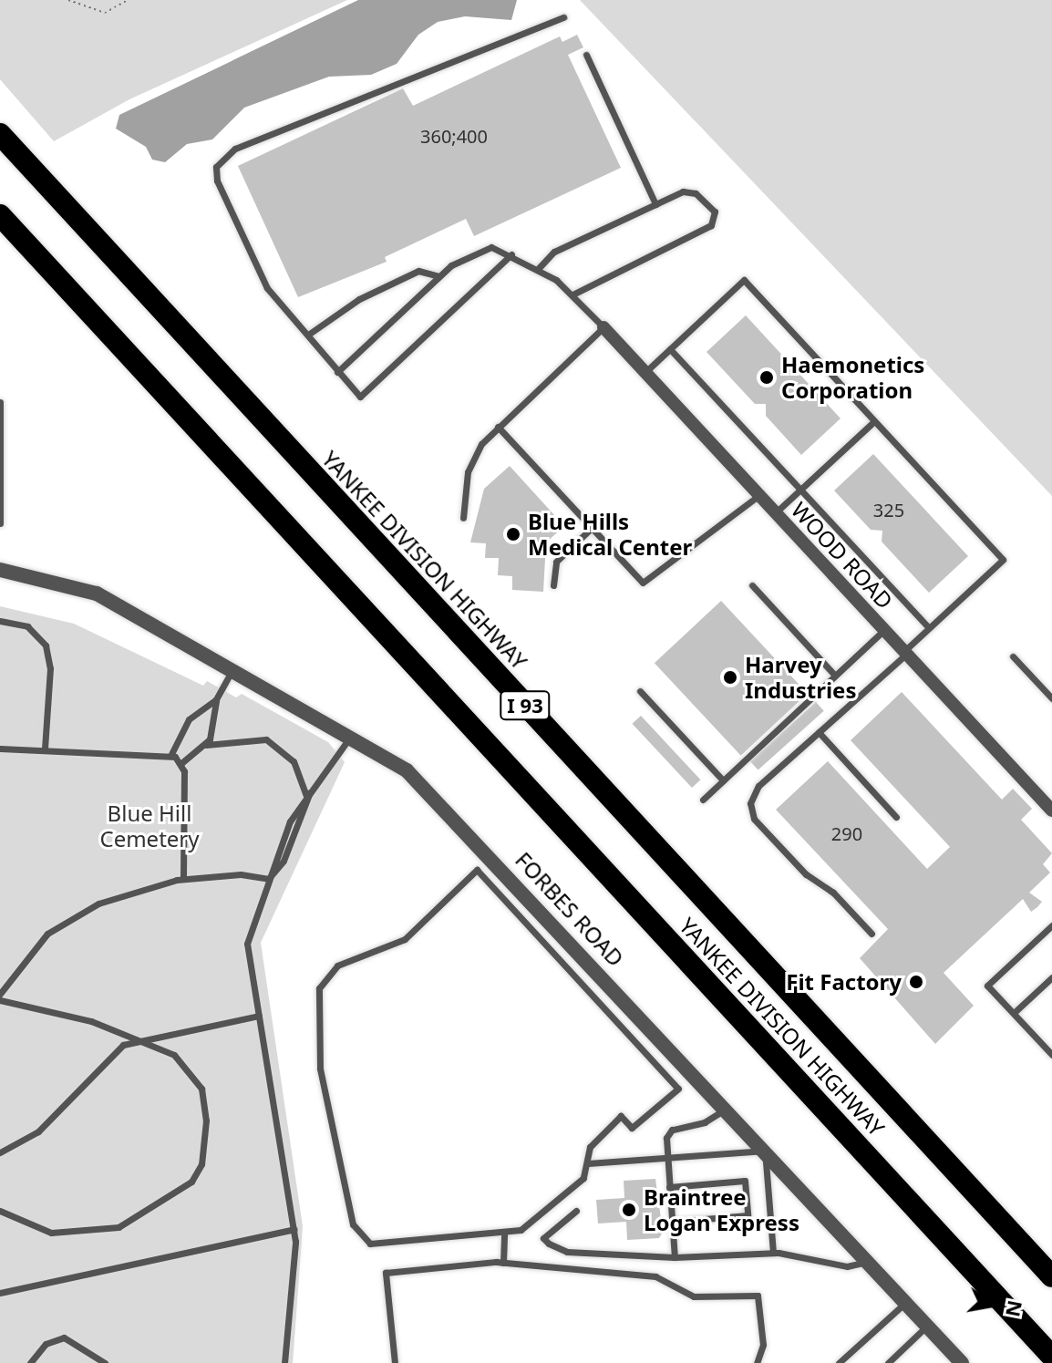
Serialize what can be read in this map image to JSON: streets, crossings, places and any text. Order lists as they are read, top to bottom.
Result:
{
  "streets": {
    "highway": ["YANKEE DIVISION HIGHWAY", "I 93"],
    "street": ["WOOD ROAD", "FORBES ROAD"]
  },
  "parks": ["Blue Hill Cemetery"],
  "places": [
    "Haemonetics Corporation",
    "Blue Hills Medical Center",
    "Harvey Industries",
    "Fit Factory",
    "Braintree Logan Express"
  ],
  "house_numbers": ["360;400", "325", "290"],
  "north": "right"
}
